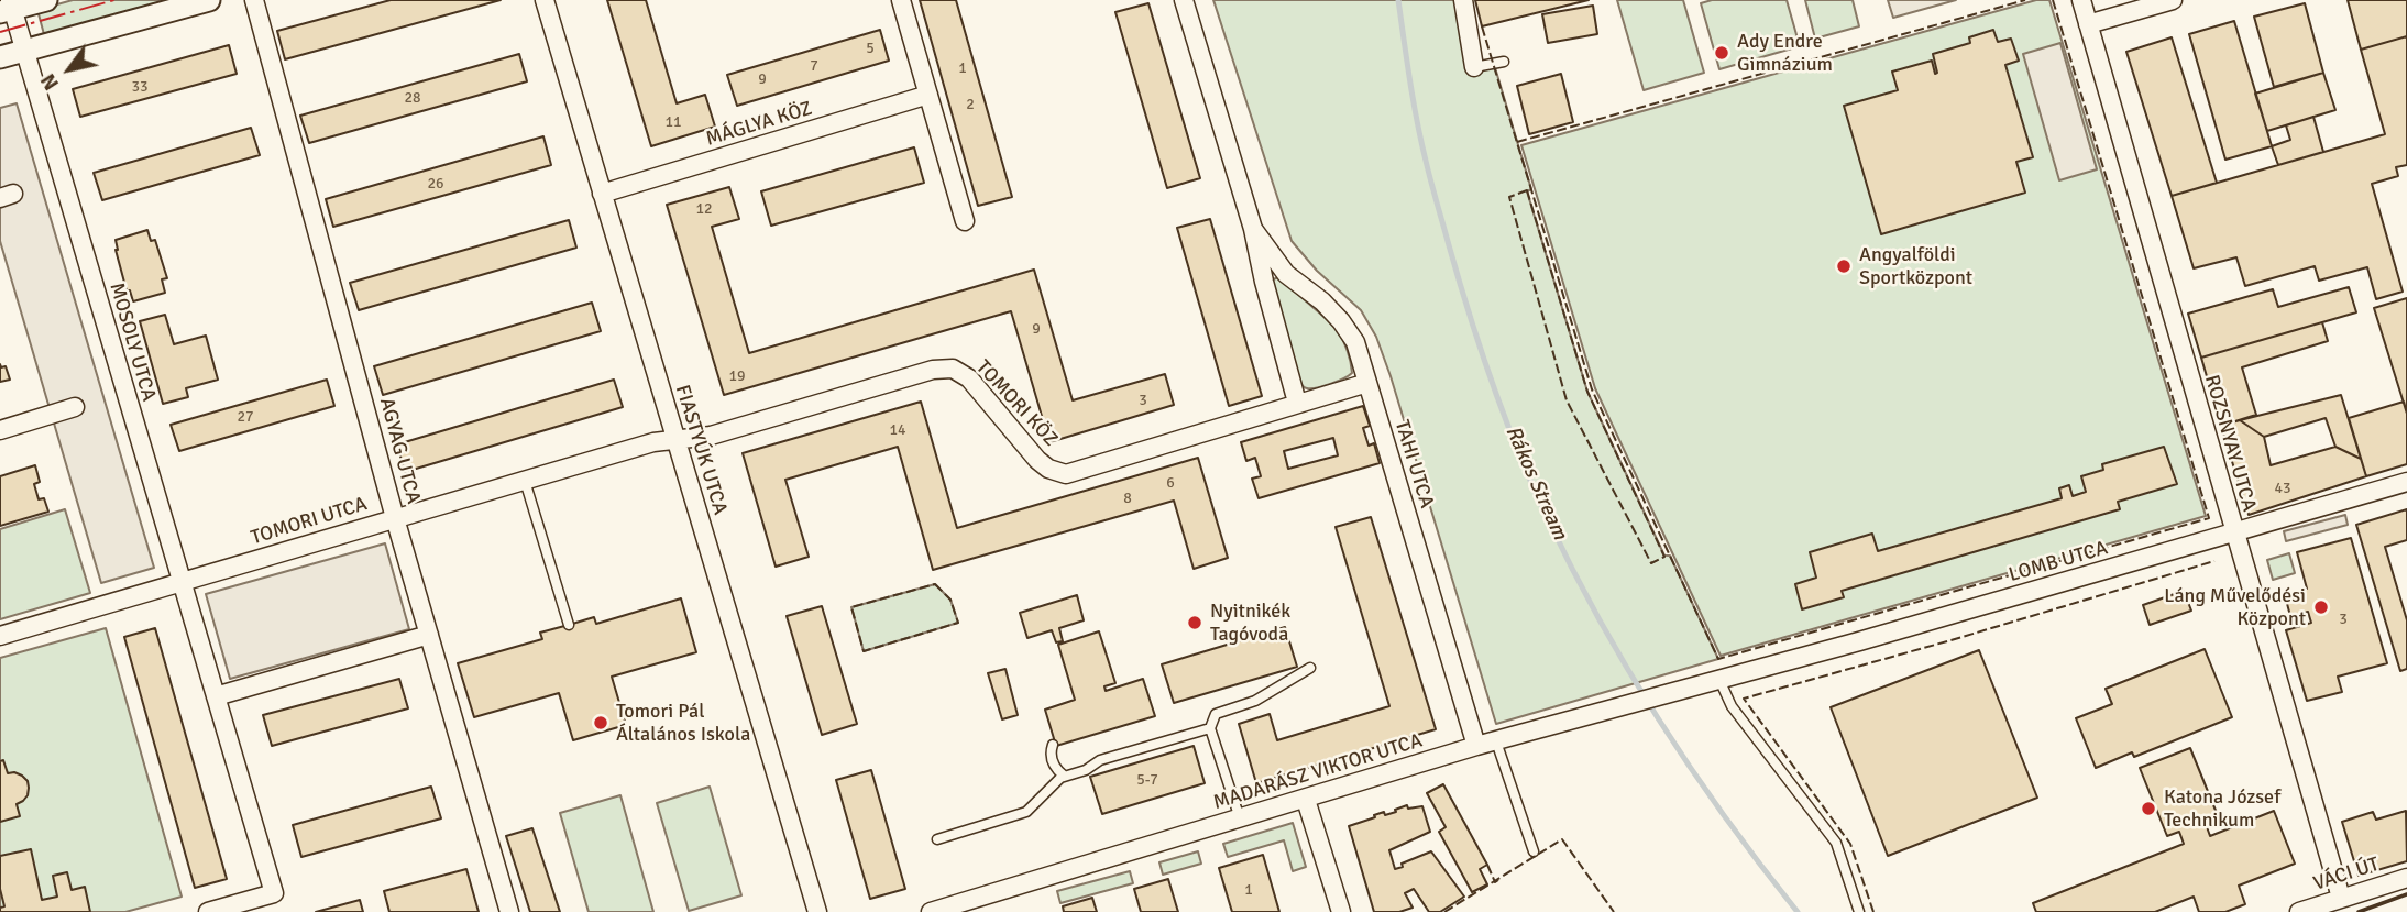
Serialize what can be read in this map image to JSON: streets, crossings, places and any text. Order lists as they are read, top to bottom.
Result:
{
  "streets": {
    "street": [
      "MÁGLYA KÖZ",
      "MOSOLY UTCA",
      "TOMORI KÖZ",
      "ROZSNYAY UTCA",
      "FIASTYÚK UTCA",
      "AGYAG UTCA",
      "TAHI UTCA",
      "TOMORI UTCA",
      "LOMB UTCA",
      "MADARÁSZ VIKTOR UTCA",
      "VÁCI ÚT"
    ]
  },
  "crossings": [
    ["MÁGLYA KÖZ", "FIASTYÚK UTCA"],
    ["MOSOLY UTCA", "TOMORI UTCA"],
    ["TOMORI KÖZ", "FIASTYÚK UTCA"],
    ["TOMORI KÖZ", "TAHI UTCA"],
    ["TOMORI KÖZ", "TOMORI UTCA"],
    ["ROZSNYAY UTCA", "LOMB UTCA"],
    ["ROZSNYAY UTCA", "VÁCI ÚT"],
    ["FIASTYÚK UTCA", "TOMORI UTCA"],
    ["AGYAG UTCA", "TOMORI UTCA"],
    ["TAHI UTCA", "MADARÁSZ VIKTOR UTCA"],
    ["LOMB UTCA", "MADARÁSZ VIKTOR UTCA"]
  ],
  "water": ["Rákos Stream"],
  "places": [
    "Ady Endre Gimnázium",
    "Angyalföldi Sportközpont",
    "Láng Művelődési Központ",
    "Nyitnikék Tagóvoda",
    "Tomori Pál Általános Iskola",
    "Katona József Technikum"
  ],
  "house_numbers": [
    "5",
    "7",
    "1",
    "9",
    "33",
    "28",
    "2",
    "11",
    "26",
    "12",
    "9",
    "19",
    "3",
    "27",
    "14",
    "6",
    "43",
    "8",
    "3",
    "5-7",
    "1"
  ],
  "north": "bottom left"
}
